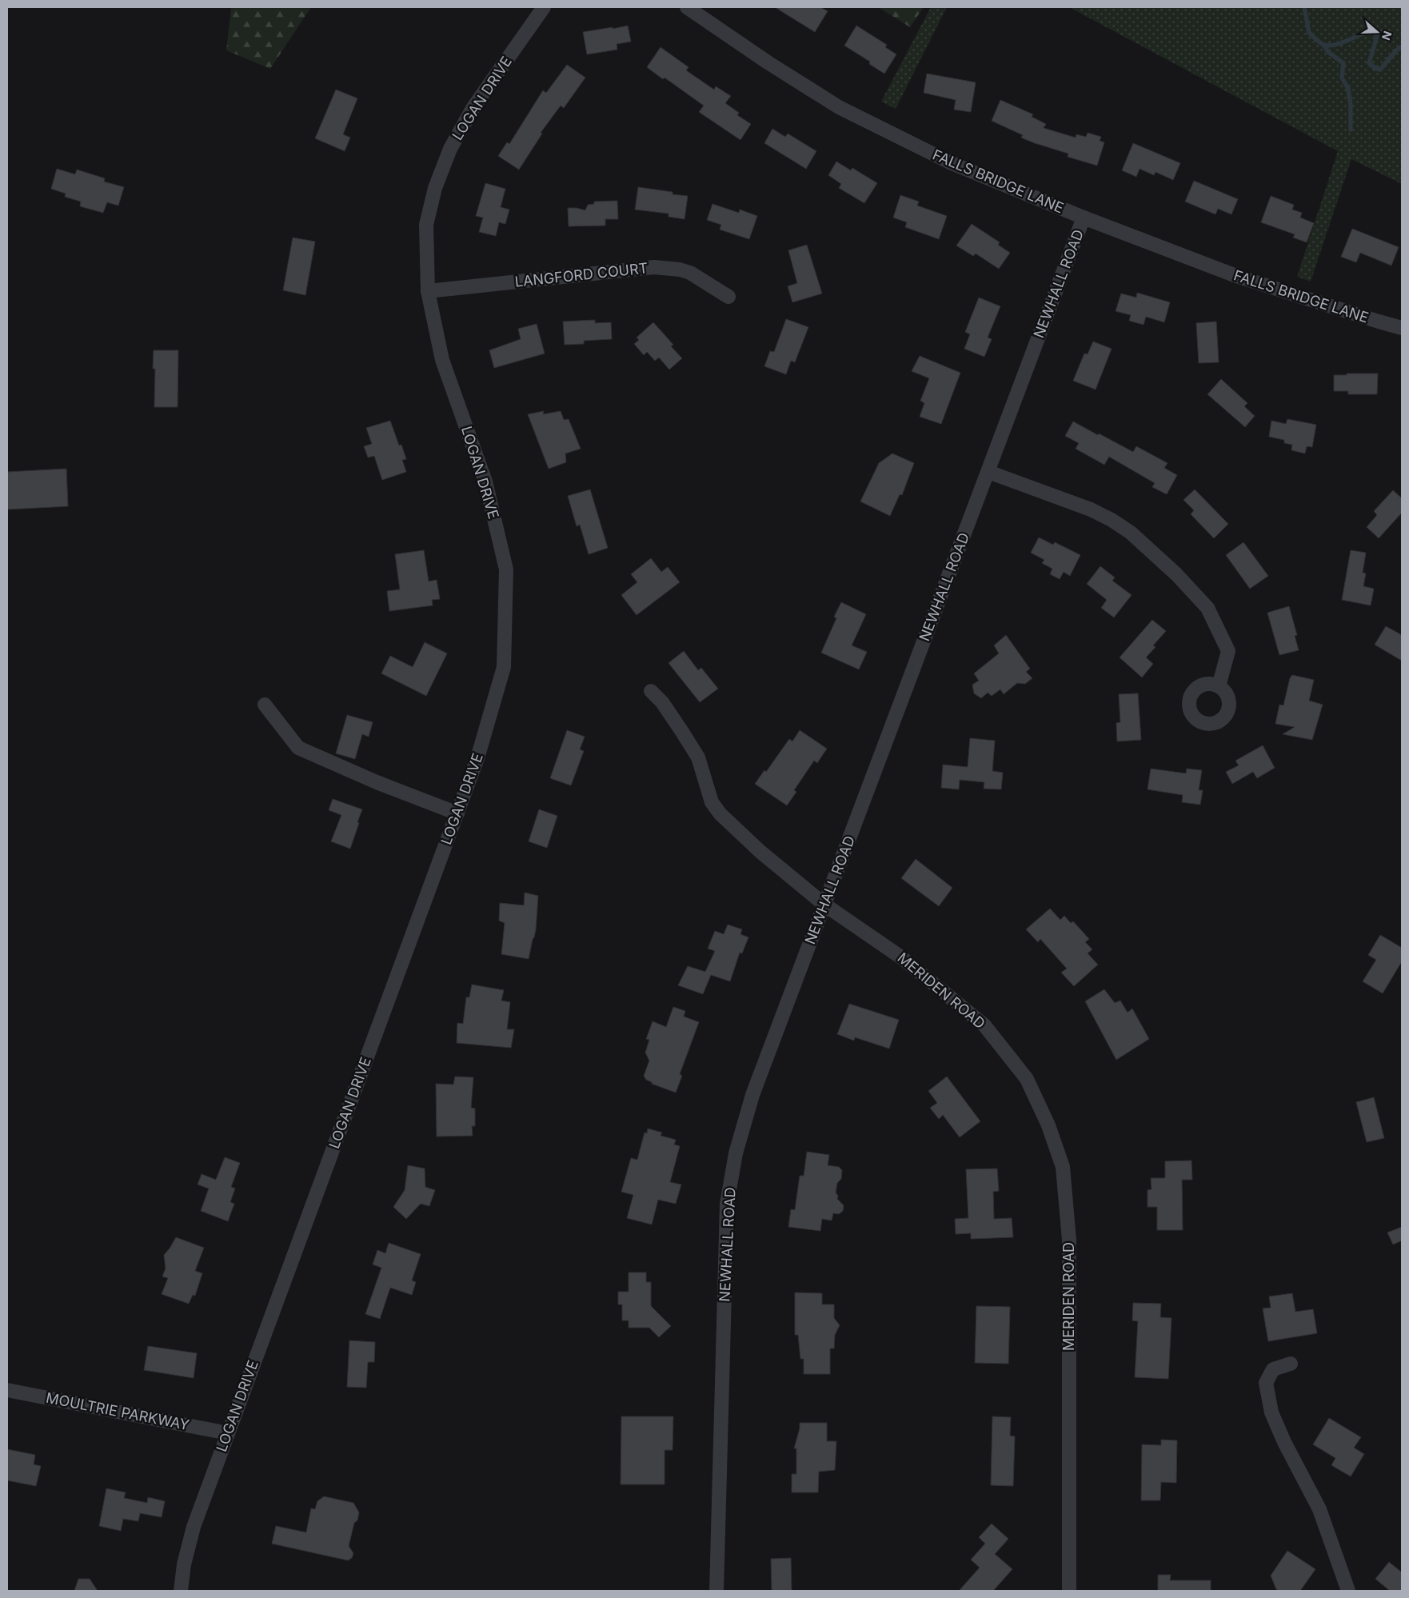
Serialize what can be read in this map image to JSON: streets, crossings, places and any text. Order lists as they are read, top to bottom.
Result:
{
  "streets": {
    "street": [
      "LOGAN DRIVE",
      "FALLS BRIDGE LANE",
      "LANGFORD COURT",
      "NEWHALL ROAD",
      "MERIDEN ROAD",
      "MOULTRIE PARKWAY"
    ]
  },
  "crossings": [
    ["LOGAN DRIVE", "LANGFORD COURT"],
    ["LOGAN DRIVE", "MOULTRIE PARKWAY"],
    ["FALLS BRIDGE LANE", "NEWHALL ROAD"],
    ["NEWHALL ROAD", "MERIDEN ROAD"]
  ],
  "north": "right"
}
